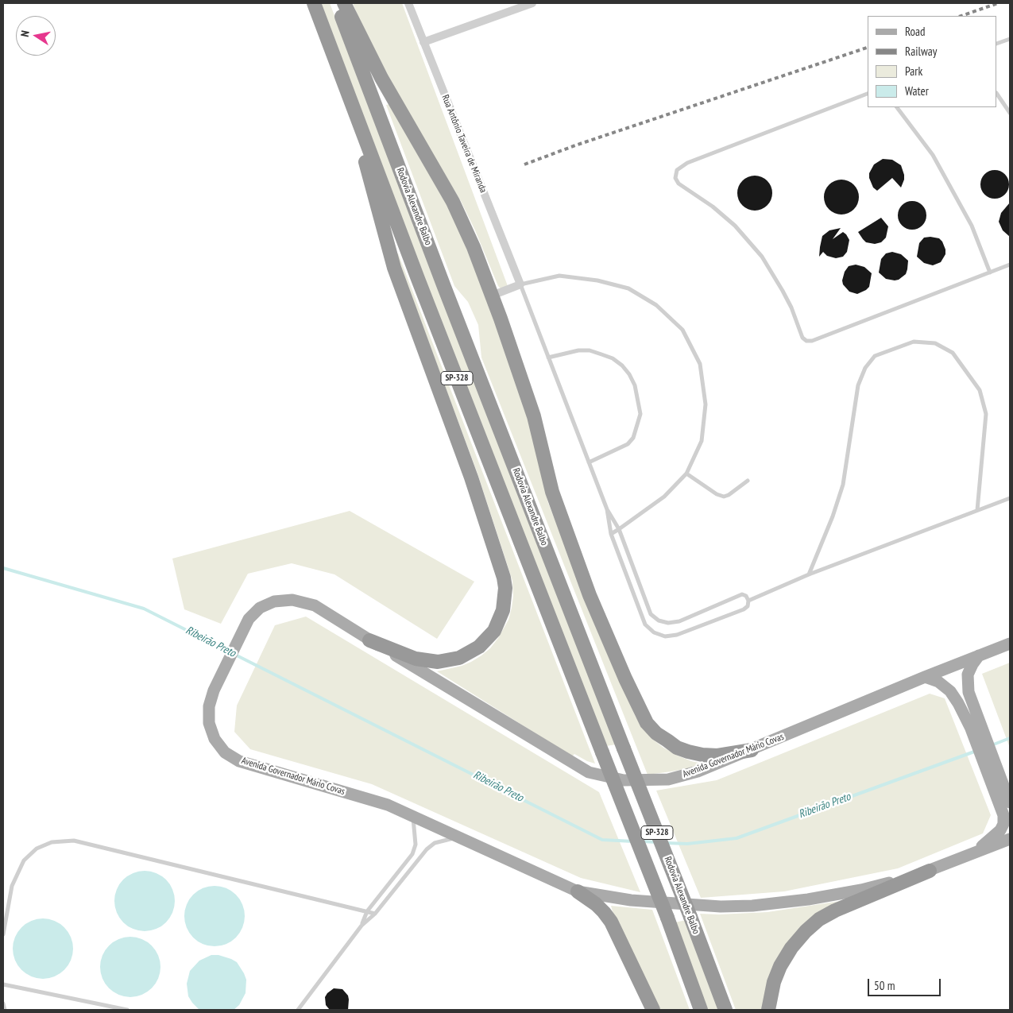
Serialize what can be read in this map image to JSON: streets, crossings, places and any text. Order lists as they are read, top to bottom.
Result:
{
  "streets": {
    "highway": ["Rodovia Alexandre Balbo", "SP-328"],
    "main road": ["Avenida Governador Mário Covas"],
    "street": ["Rua Antônio Taveira de Miranda"]
  },
  "water": ["Ribeirão Preto"],
  "legend": [
    "Road",
    "Railway",
    "Park",
    "Water"
  ],
  "scale_bar": "50 m",
  "north": "left"
}
